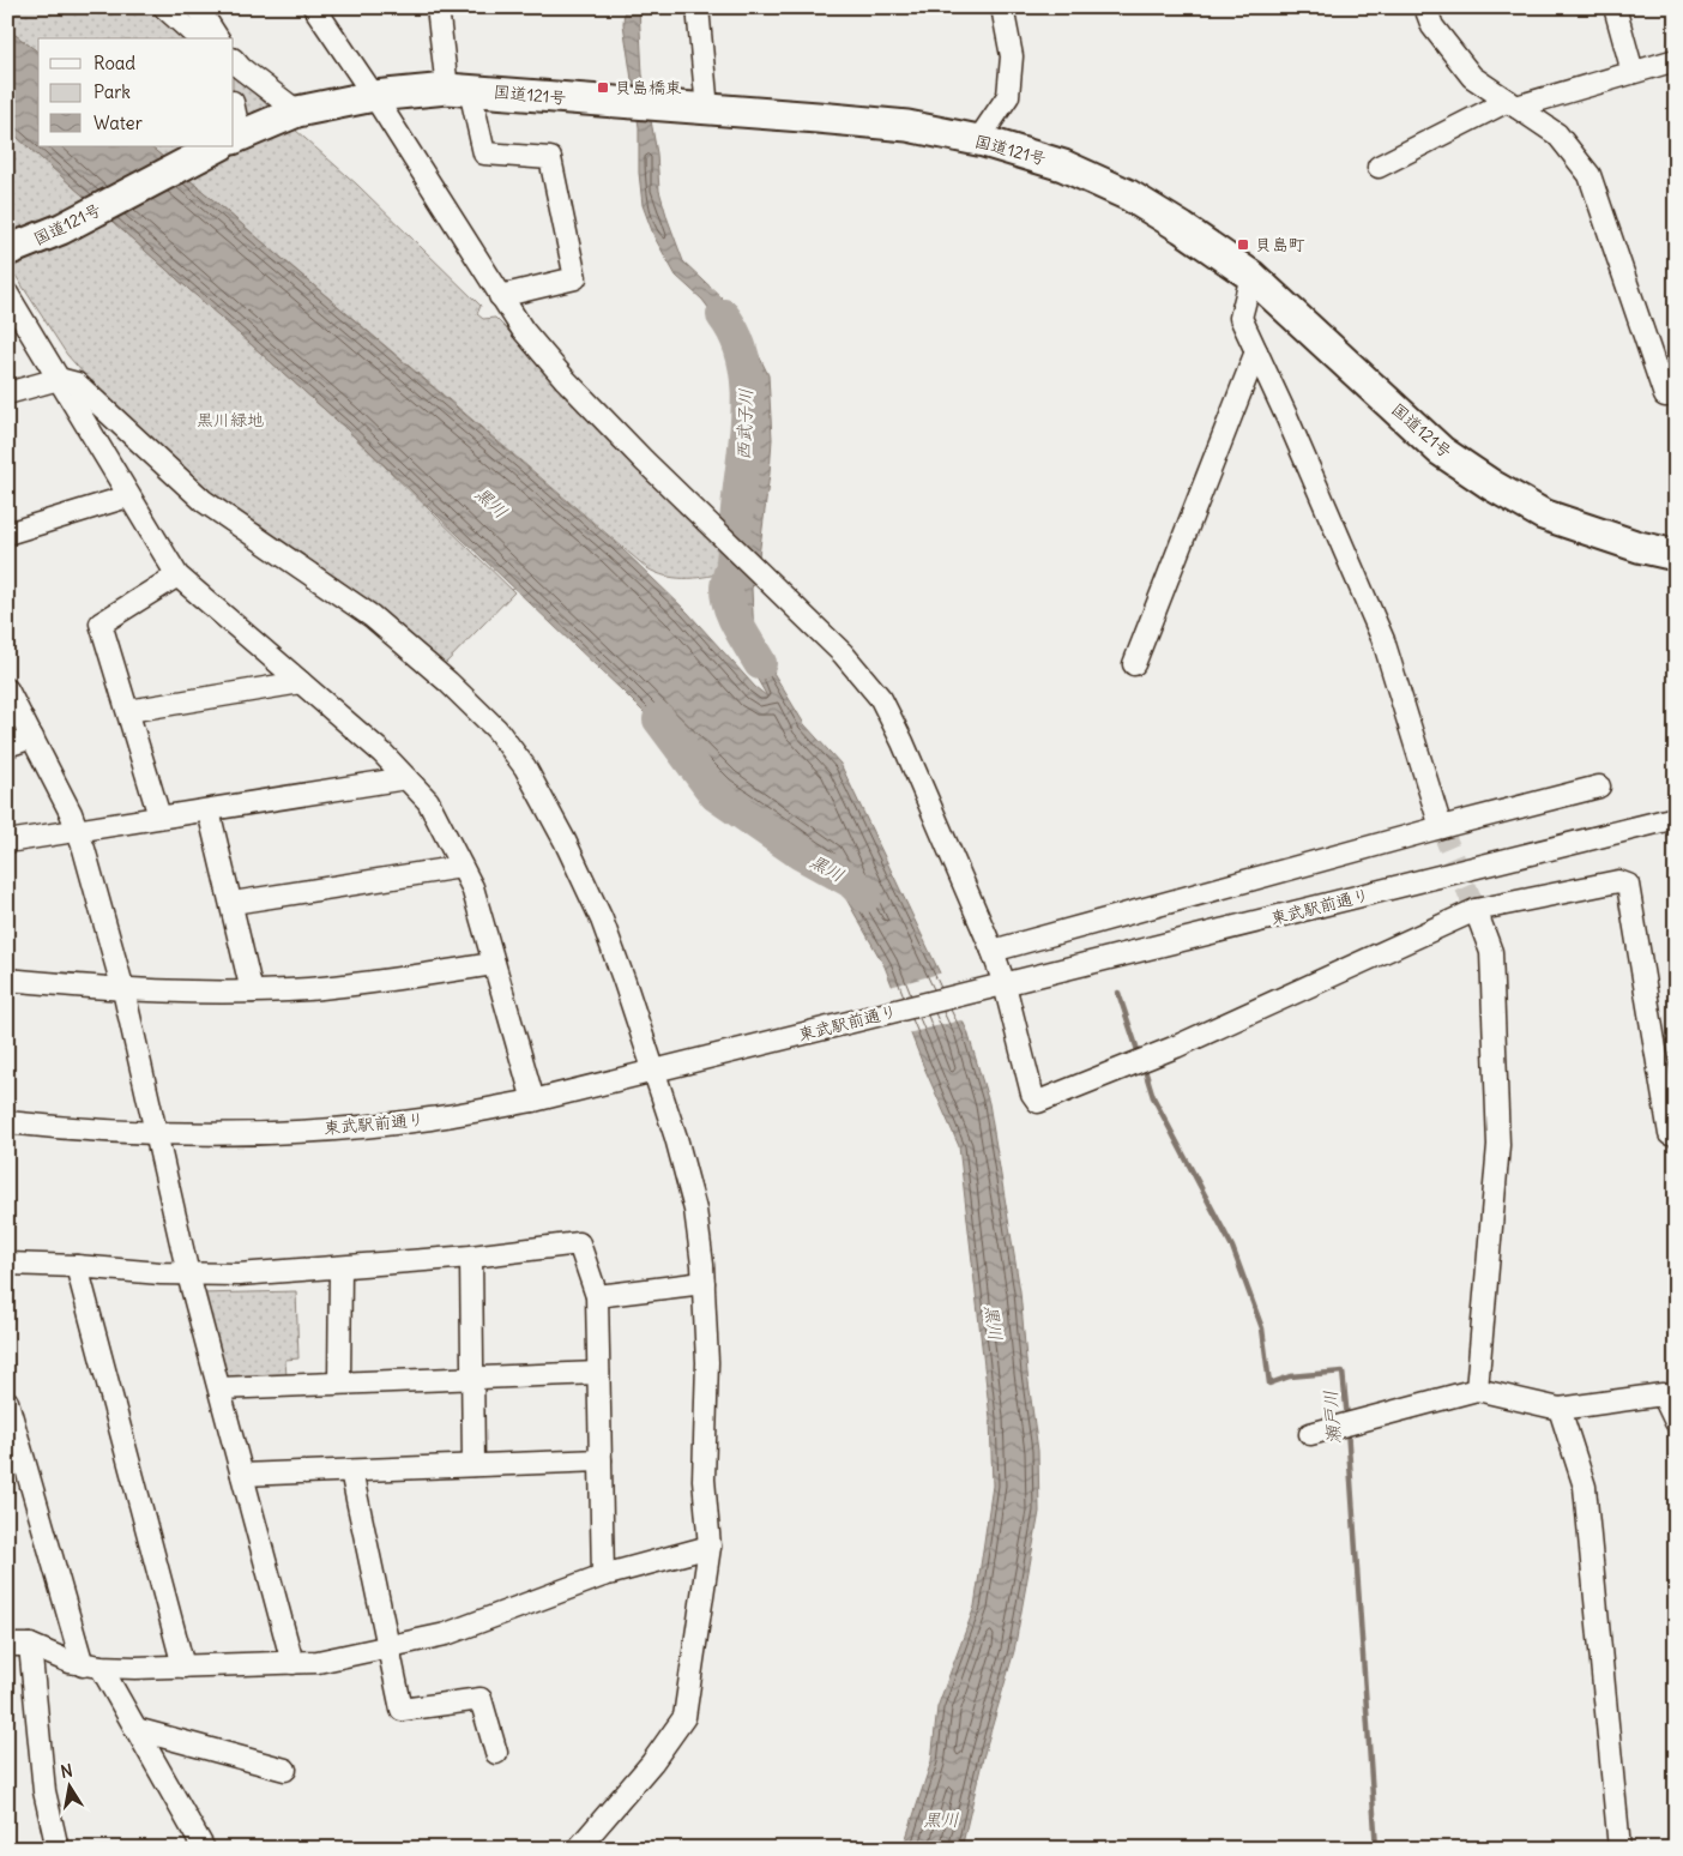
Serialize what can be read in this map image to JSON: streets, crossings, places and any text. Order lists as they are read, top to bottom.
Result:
{
  "streets": {
    "highway": ["国道121号"],
    "street": ["東武駅前通り"]
  },
  "water": ["西武子川", "黒川", "瀬戸川"],
  "parks": ["黒川緑地"],
  "places": {
    "transit": ["貝島橋東", "貝島町"]
  },
  "legend": ["Road", "Park", "Water"],
  "north": "top"
}
